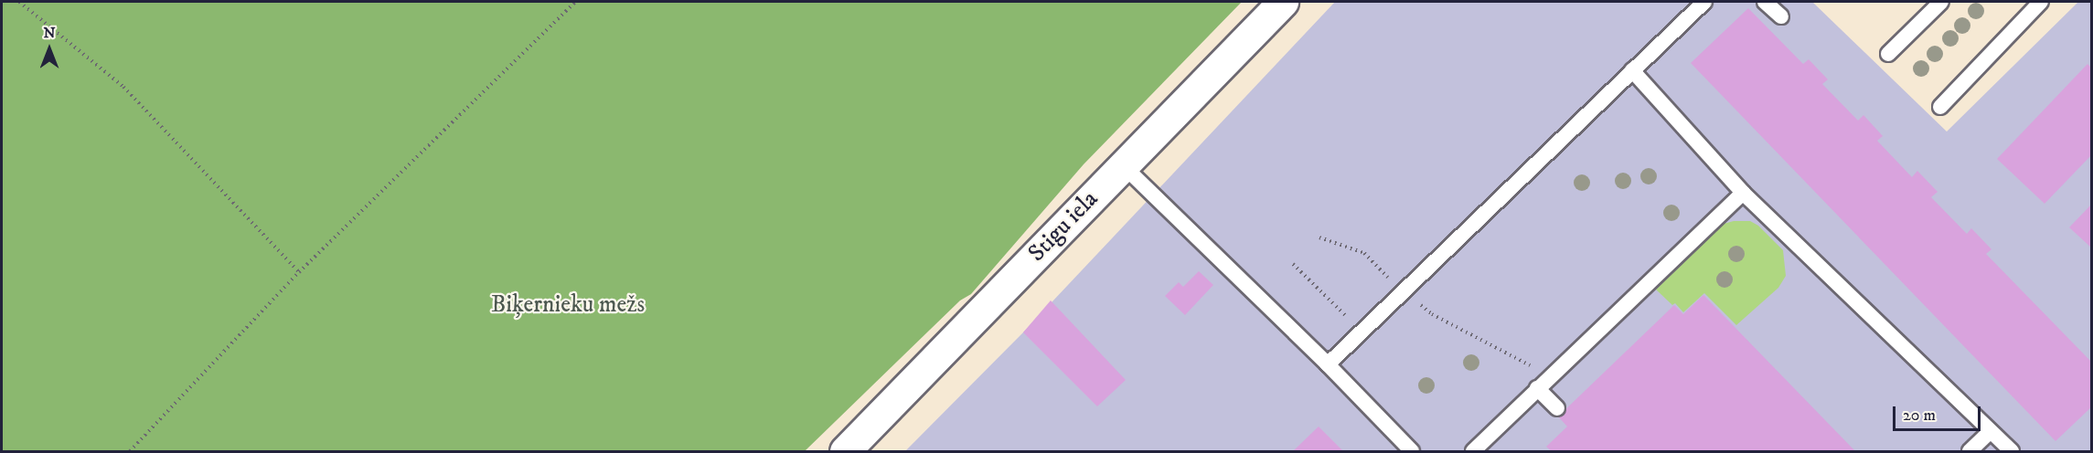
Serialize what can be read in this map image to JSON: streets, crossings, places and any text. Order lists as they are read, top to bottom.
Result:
{
  "streets": {
    "street": ["Stigu iela"]
  },
  "parks": ["Biķernieku mežs"],
  "scale_bar": "20 m",
  "north": "top"
}
